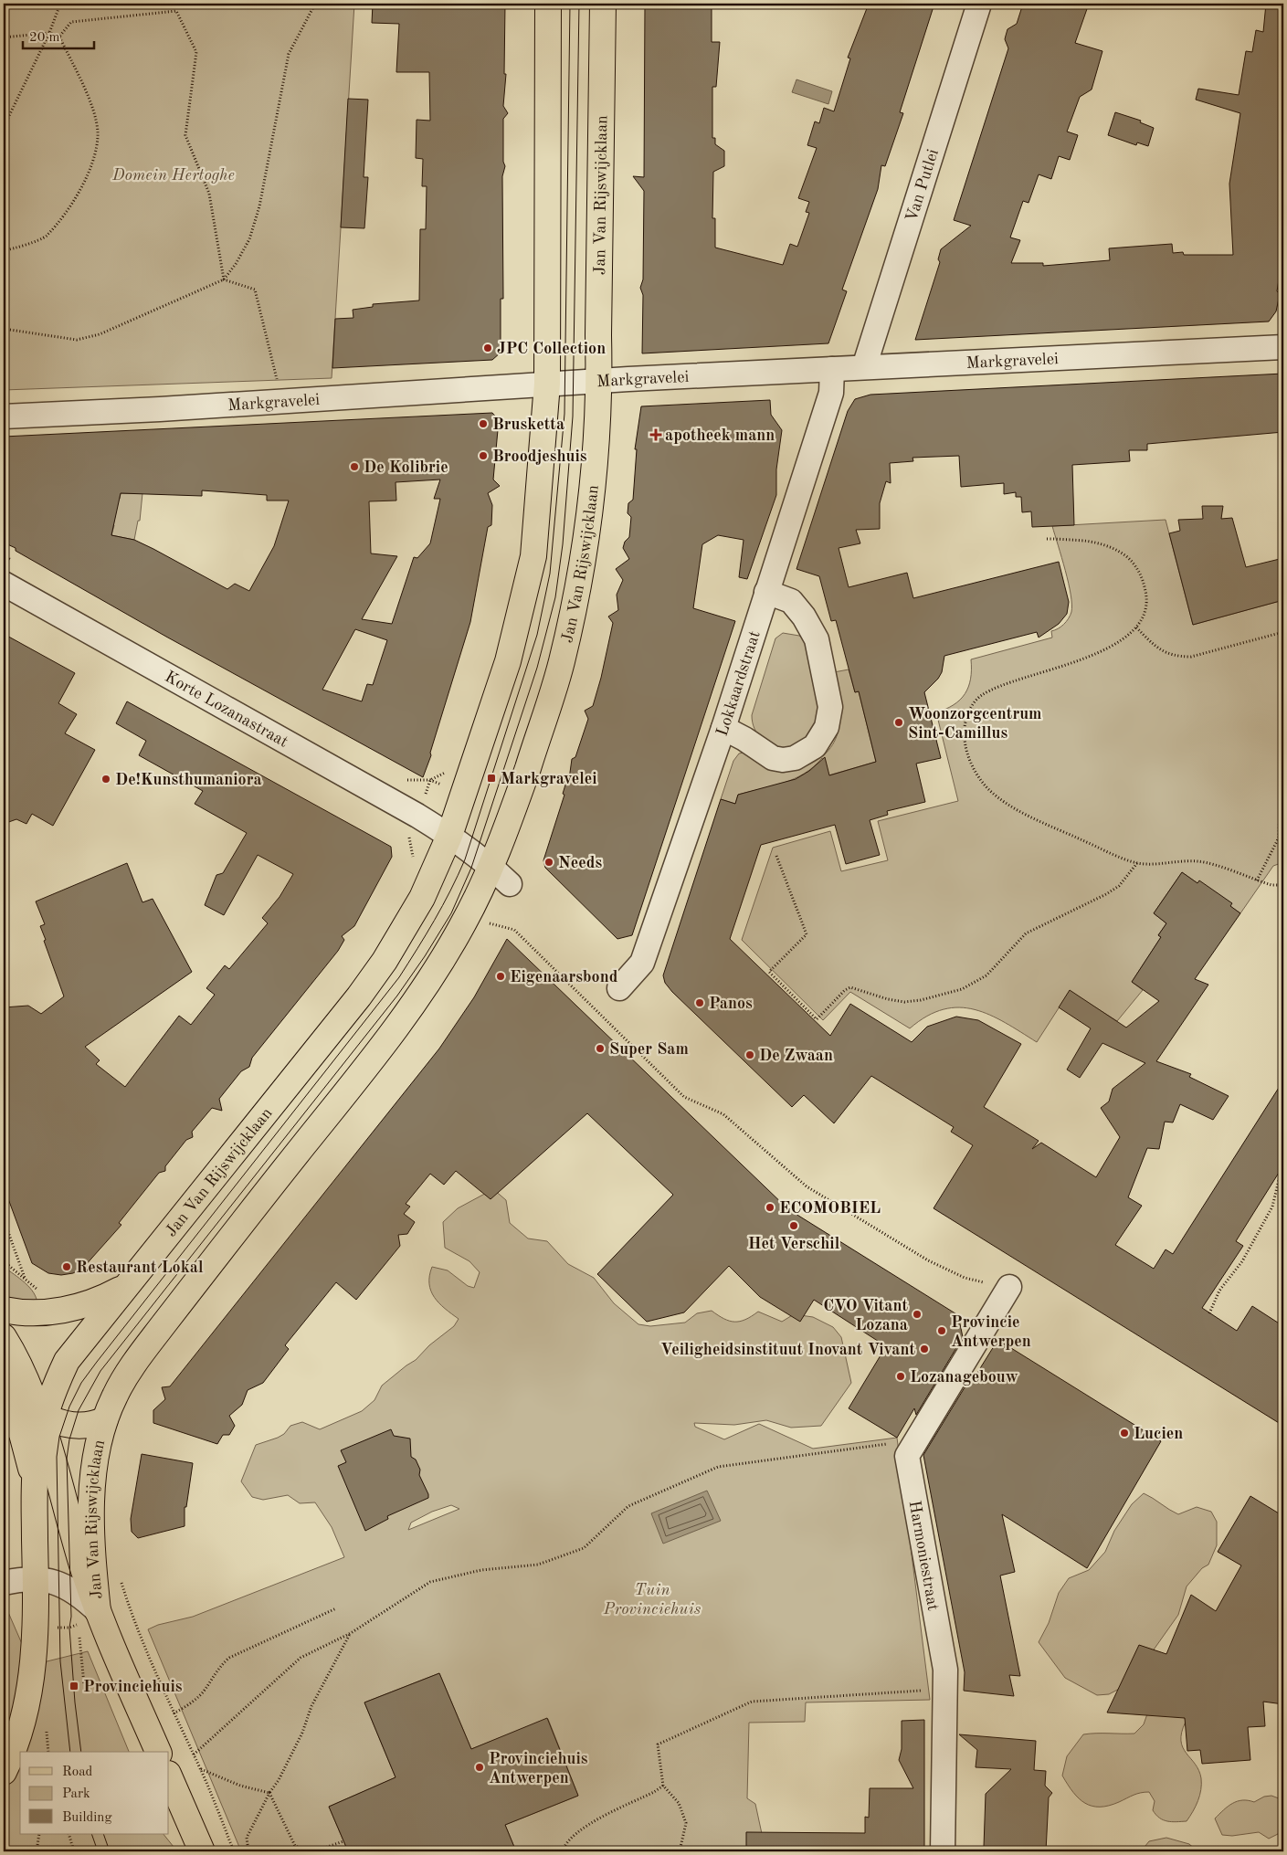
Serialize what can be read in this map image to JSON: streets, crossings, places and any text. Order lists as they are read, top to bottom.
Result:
{
  "streets": {
    "main road": ["Jan Van Rijswijcklaan"],
    "street": [
      "Van Putlei",
      "Markgravelei",
      "Lokkaardstraat",
      "Korte Lozanastraat",
      "Harmoniestraat"
    ]
  },
  "crossings": [
    ["Van Putlei", "Markgravelei"],
    ["Jan Van Rijswijcklaan", "Markgravelei"],
    ["Jan Van Rijswijcklaan", "Korte Lozanastraat"],
    ["Markgravelei", "Lokkaardstraat"]
  ],
  "parks": ["Domein Hertoghe", "Tuin Provinciehuis"],
  "places": {
    "other": [
      "JPC Collection",
      "Brusketta",
      "Broodjeshuis",
      "De Kolibrie",
      "Woonzorgcentrum Sint-Camillus",
      "De!Kunsthumaniora",
      "Needs",
      "Eigenaarsbond",
      "Panos",
      "Super Sam",
      "De Zwaan",
      "ECOMOBIEL",
      "Het Verschil",
      "Restaurant Lokal",
      "CVO Vitant Lozana",
      "Provincie Antwerpen",
      "Veiligheidsinstituut Inovant Vivant",
      "Lozanagebouw",
      "Lucien",
      "Provinciehuis Antwerpen"
    ],
    "health": ["apotheek mann"],
    "transit": ["Markgravelei", "Provinciehuis"]
  },
  "legend": ["Road", "Park", "Building"],
  "scale_bar": "20 m"
}
